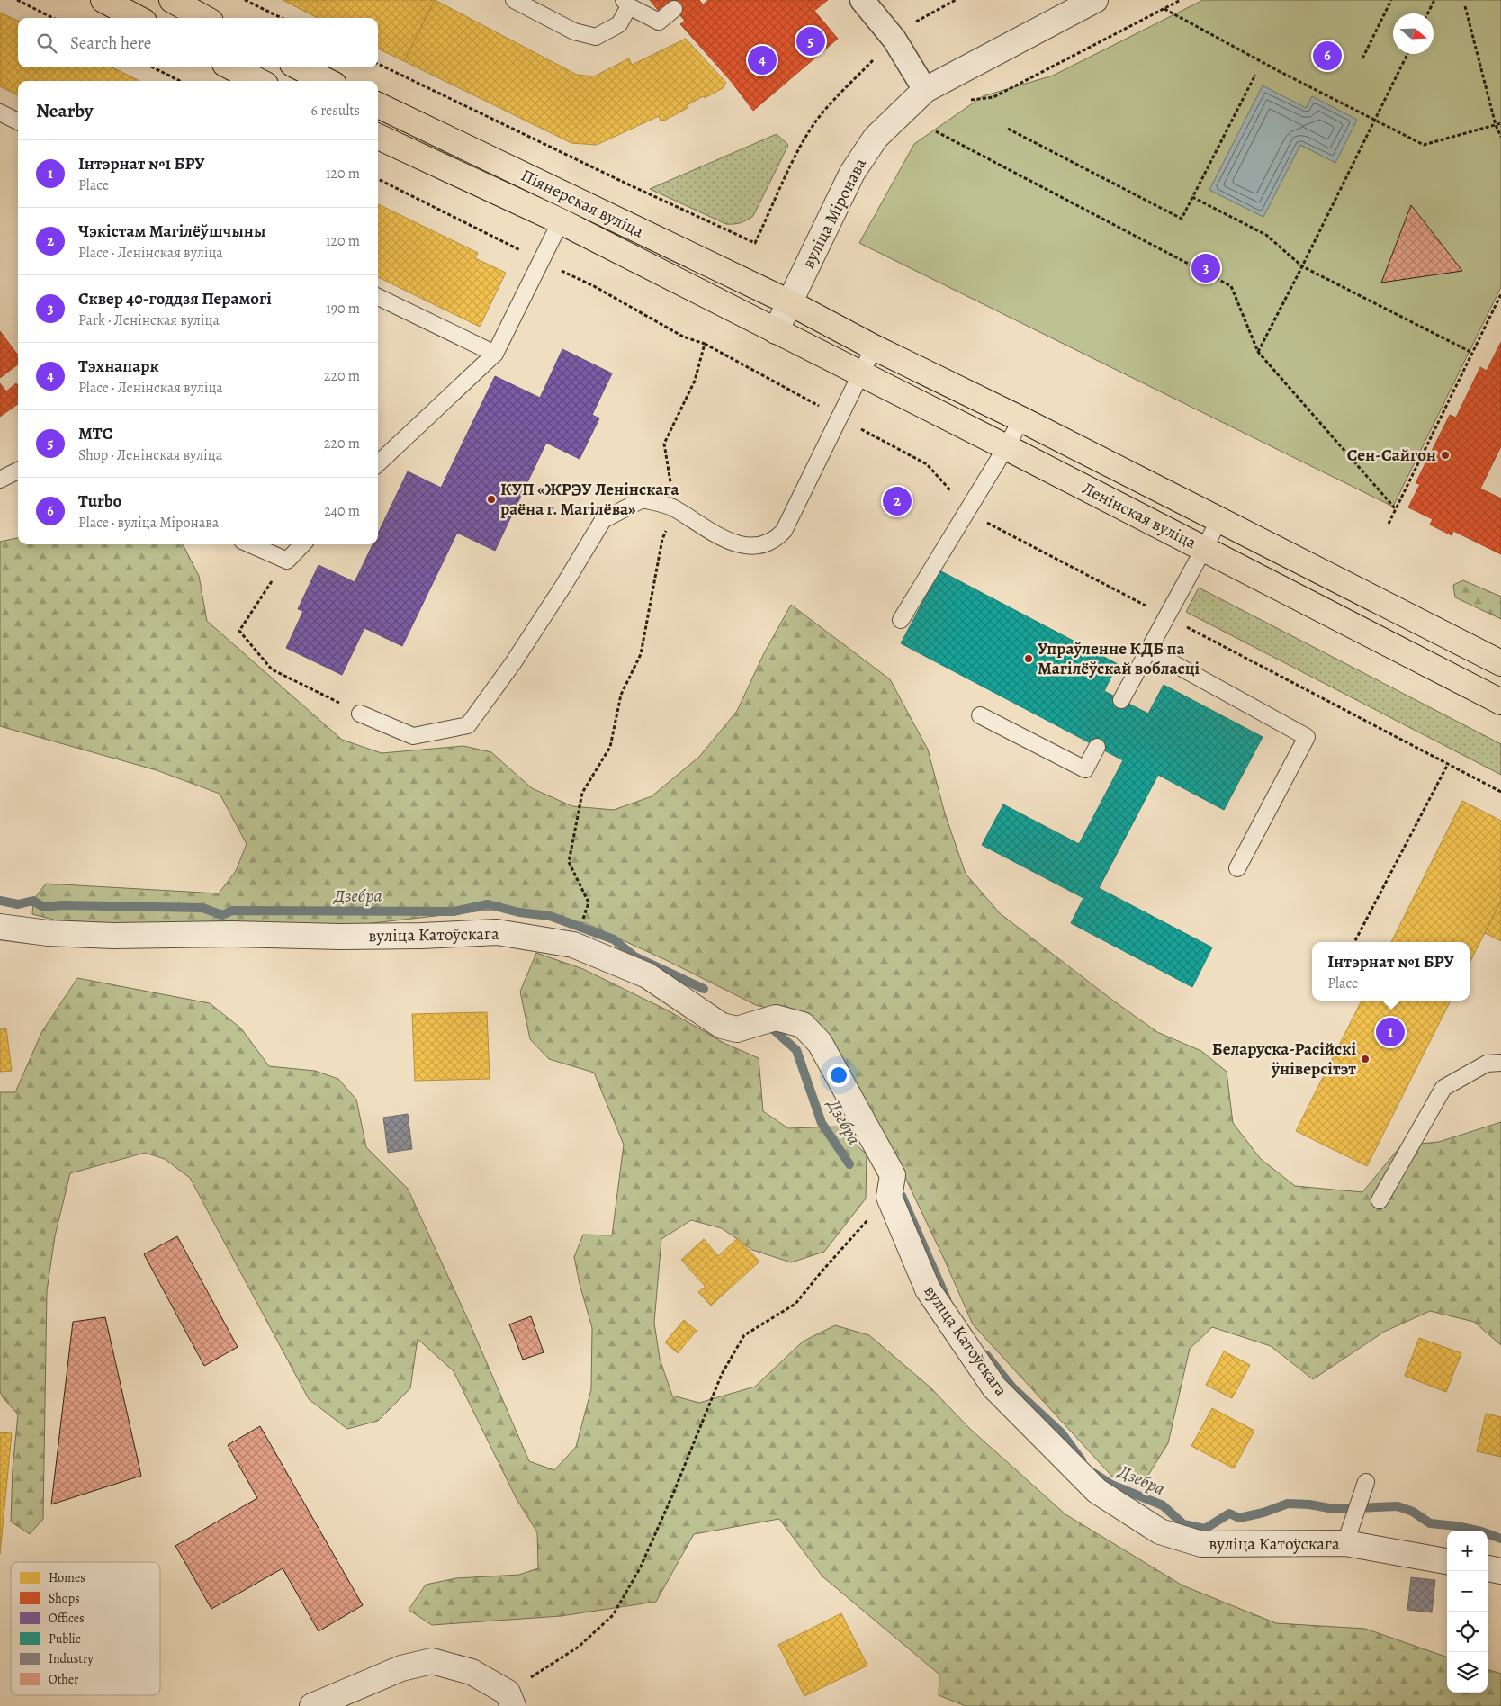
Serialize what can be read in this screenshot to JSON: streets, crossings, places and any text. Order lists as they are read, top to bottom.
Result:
{
  "streets": {
    "main road": ["Піянерская вуліца", "Ленінская вуліца"],
    "street": ["вуліца Міронава", "вуліца Катоўскага"]
  },
  "crossings": [
    ["Піянерская вуліца", "вуліца Міронава"],
    ["Піянерская вуліца", "Ленінская вуліца"],
    ["вуліца Міронава", "Ленінская вуліца"]
  ],
  "water": ["Дзебра"],
  "places": [
    "Сен-Сайгон",
    "КУП «ЖРЭУ Ленінскага раёна г. Магілёва»",
    "Упраўленне КДБ па Магілёўскай вобласці",
    "Беларуска-Расійскі ўніверсітэт"
  ],
  "legend": [
    "Homes",
    "Shops",
    "Offices",
    "Public",
    "Industry",
    "Other"
  ],
  "north": "right",
  "page": {
    "search": "Search here",
    "pins": [
      "5",
      "6",
      "4",
      "3",
      "2",
      "1"
    ],
    "heading": ["Nearby", "6 results"],
    "list": [
      {
        "mark": "1",
        "name": "Інтэрнат №1 БРУ",
        "note": "Place",
        "value": "120 m"
      },
      {
        "mark": "2",
        "name": "Чэкістам Магілёўшчыны",
        "note": "Place · Ленінская вуліца",
        "value": "120 m"
      },
      {
        "mark": "3",
        "name": "Сквер 40-годдзя Перамогі",
        "note": "Park · Ленінская вуліца",
        "value": "190 m"
      },
      {
        "mark": "4",
        "name": "Тэхнапарк",
        "note": "Place · Ленінская вуліца",
        "value": "220 m"
      },
      {
        "mark": "5",
        "name": "МТС",
        "note": "Shop · Ленінская вуліца",
        "value": "220 m"
      },
      {
        "mark": "6",
        "name": "Turbo",
        "note": "Place · вуліца Міронава",
        "value": "240 m"
      }
    ],
    "popup": ["Інтэрнат №1 БРУ", "Place"],
    "map_buttons": ["+", "−"]
  }
}
